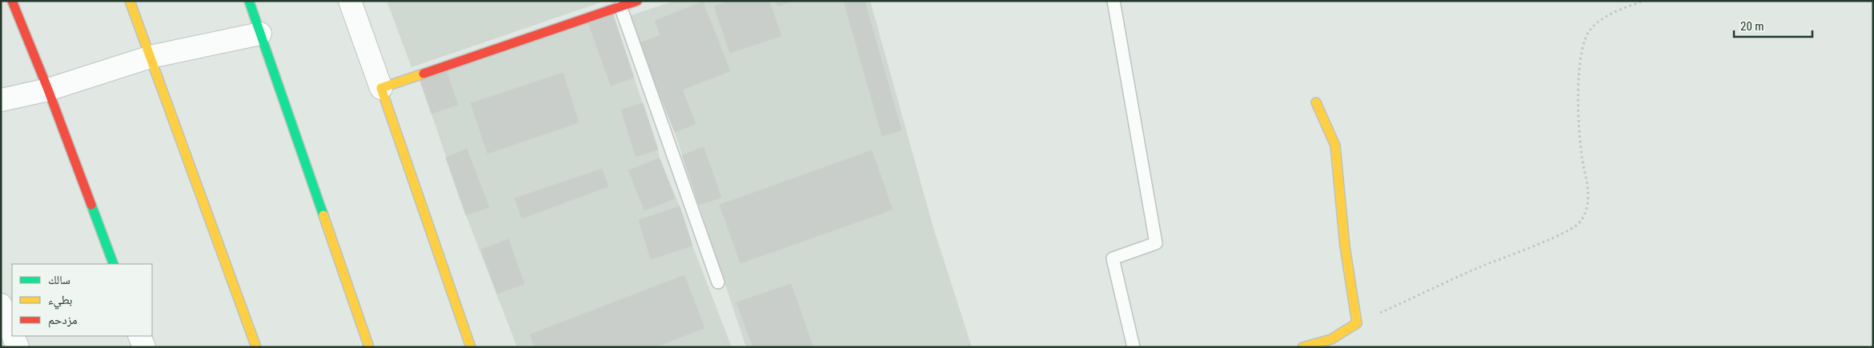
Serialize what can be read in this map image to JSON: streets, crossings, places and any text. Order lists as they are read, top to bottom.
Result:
{
  "legend": ["سالك", "بطيء", "مزدحم"],
  "scale_bar": "20 m"
}
